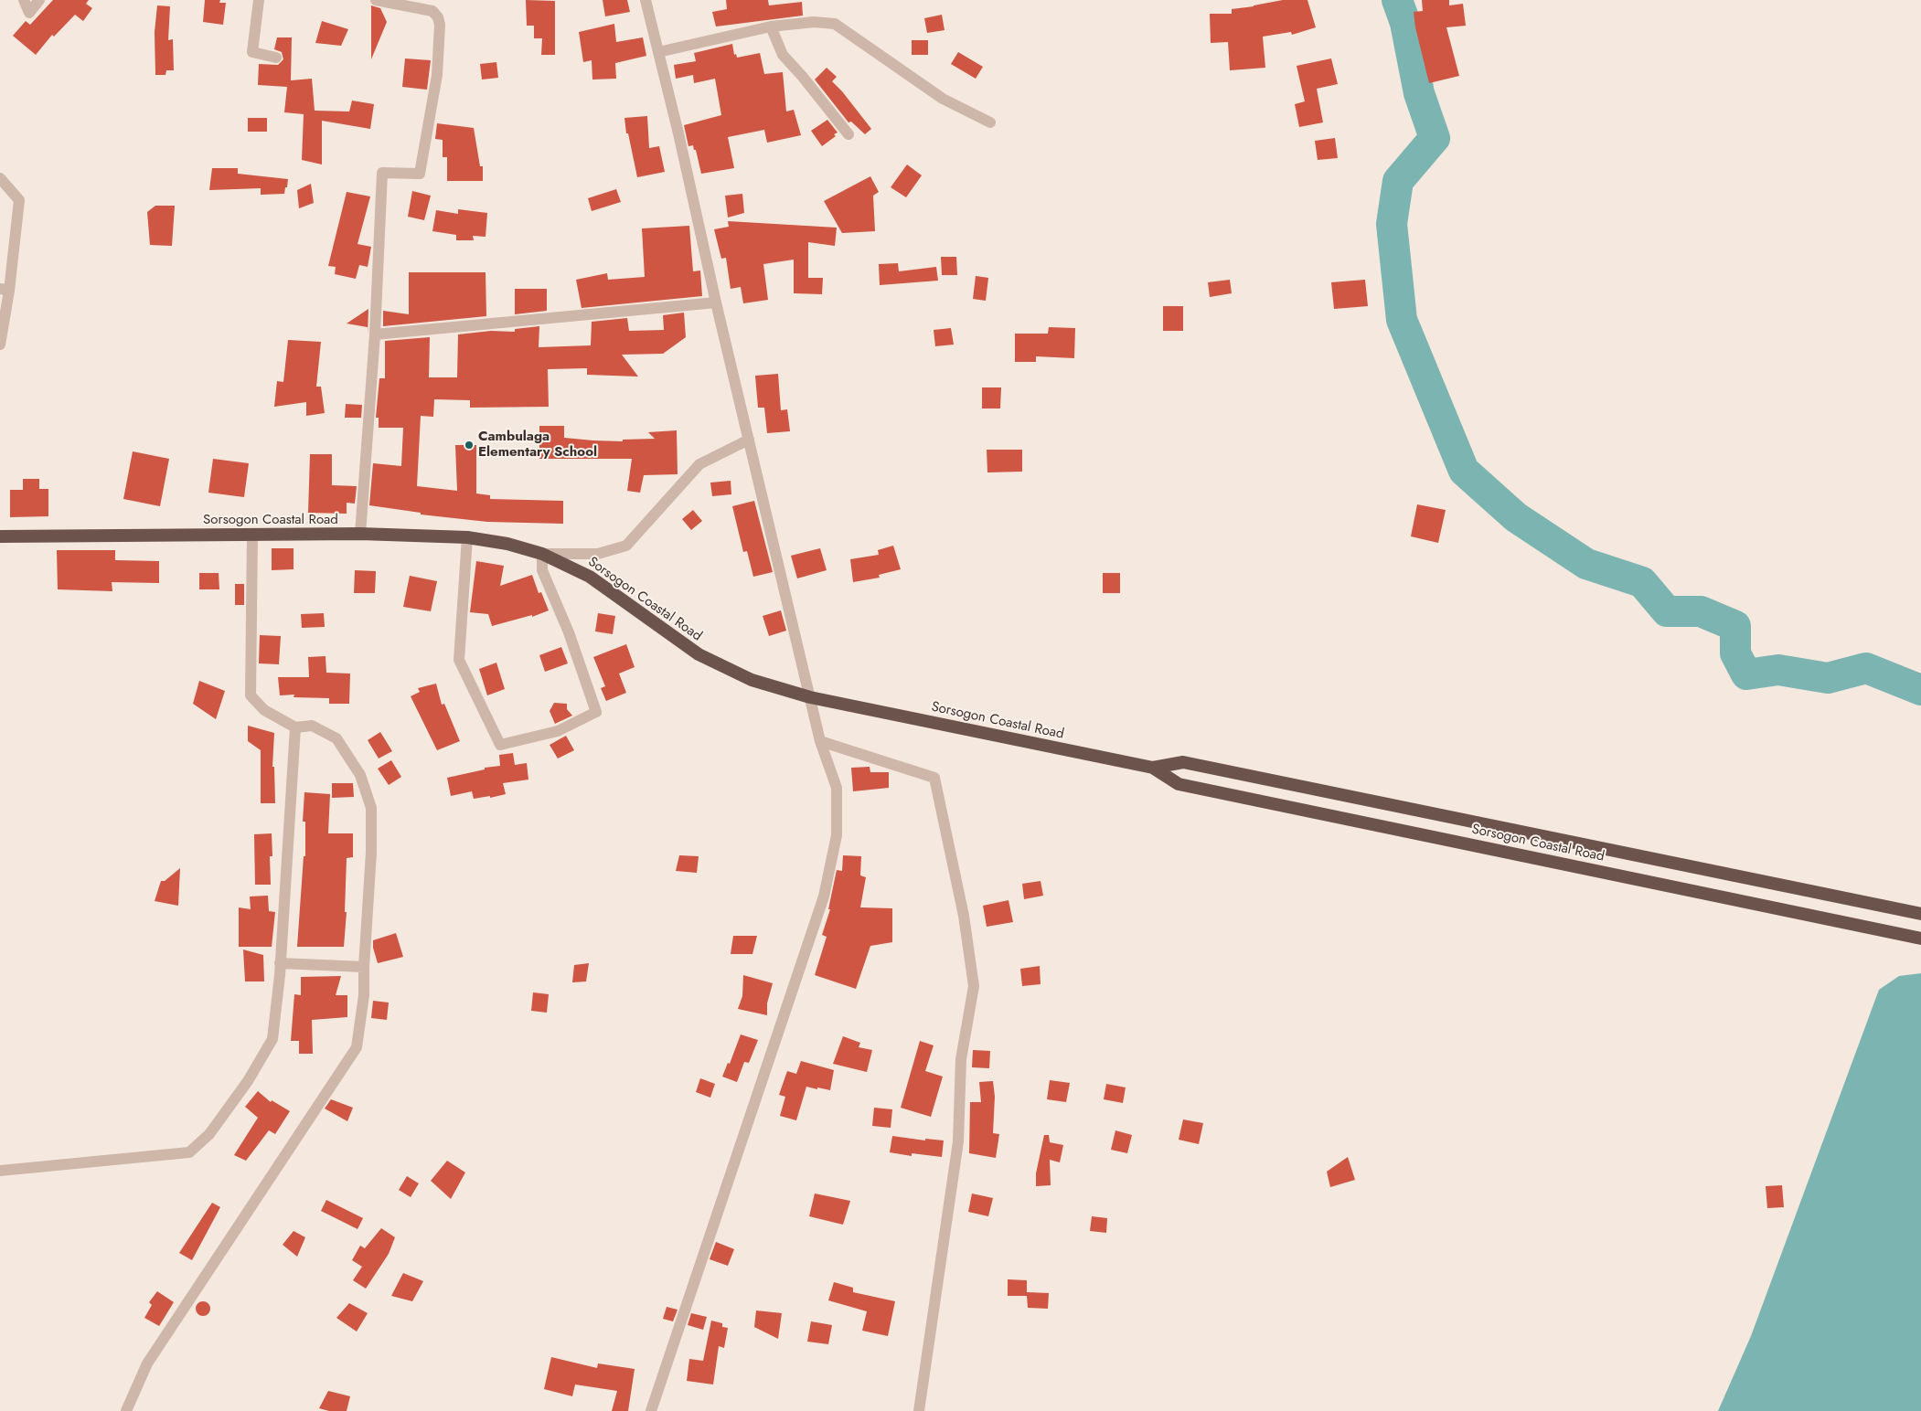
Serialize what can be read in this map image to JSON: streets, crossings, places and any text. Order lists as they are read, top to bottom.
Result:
{
  "streets": {
    "highway": ["Sorsogon Coastal Road"]
  },
  "places": ["Cambulaga Elementary School"]
}
